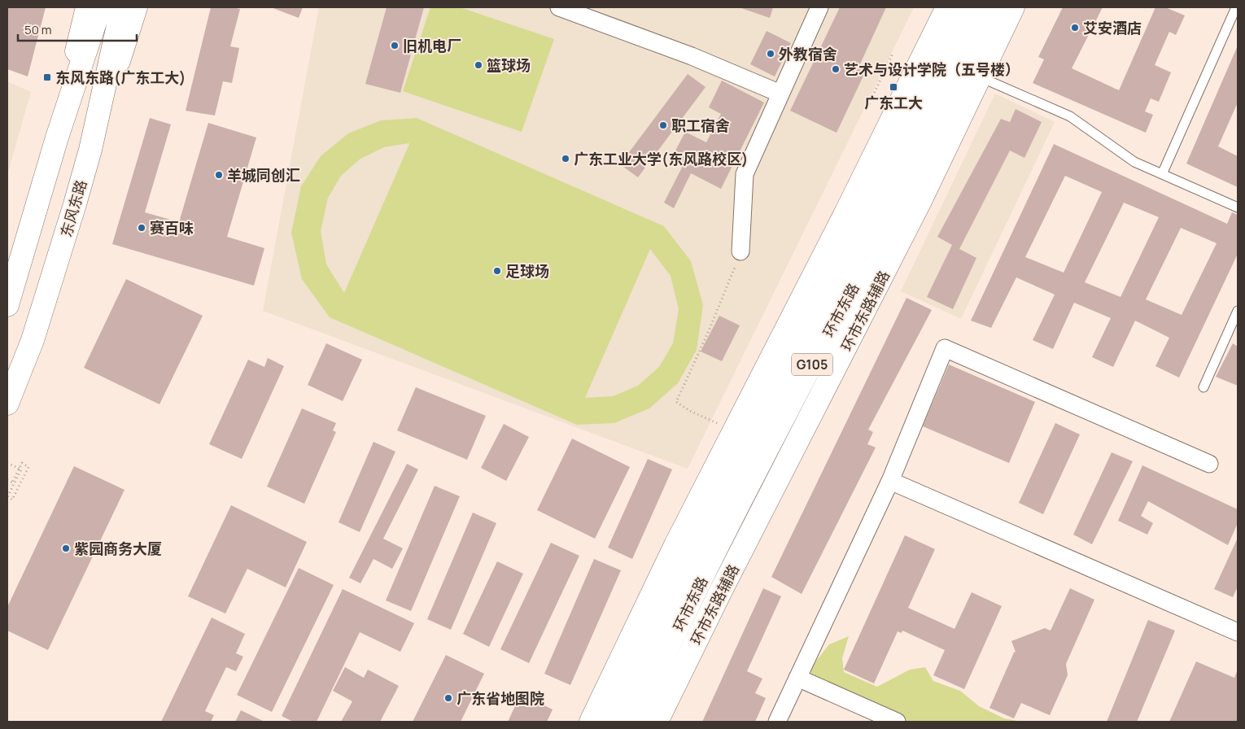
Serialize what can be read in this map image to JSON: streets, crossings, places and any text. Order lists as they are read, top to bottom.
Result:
{
  "streets": {
    "main road": [
      "东风东路",
      "环市东路",
      "环市东路辅路",
      "G105"
    ]
  },
  "places": {
    "other": [
      "艾安酒店",
      "旧机电厂",
      "外教宿舍",
      "篮球场",
      "艺术与设计学院（五号楼）",
      "职工宿舍",
      "广东工业大学(东风路校区)",
      "羊城同创汇",
      "赛百味",
      "足球场",
      "紫园商务大厦",
      "广东省地图院"
    ],
    "transit": ["东风东路(广东工大)", "广东工大"]
  },
  "scale_bar": "50 m"
}
